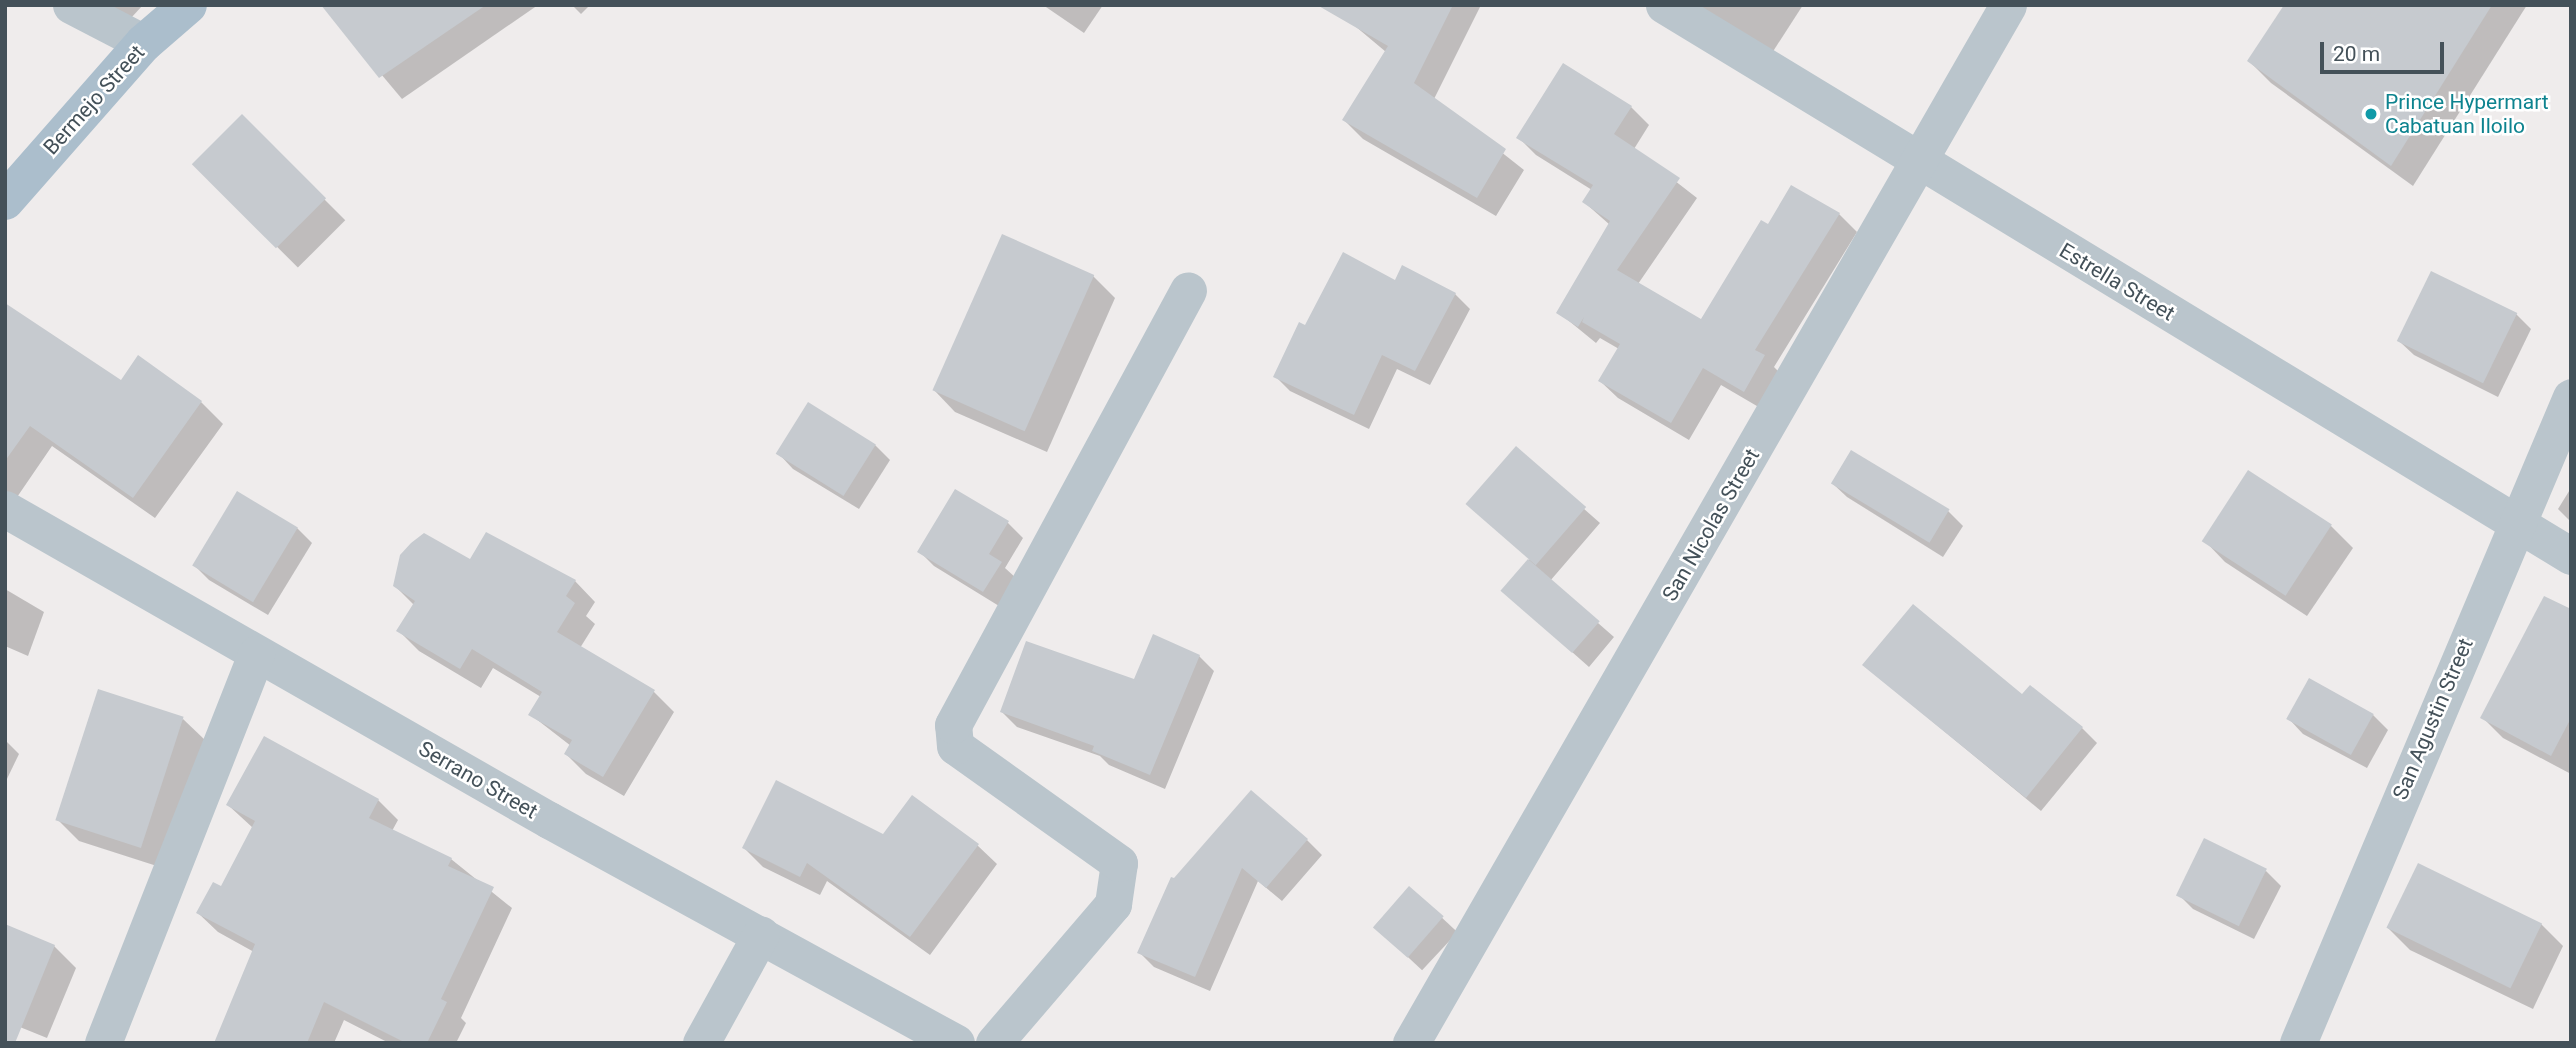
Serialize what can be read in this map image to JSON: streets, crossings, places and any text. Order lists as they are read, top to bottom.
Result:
{
  "streets": {
    "main road": ["Bermejo Street"],
    "street": [
      "Estrella Street",
      "San Nicolas Street",
      "San Agustin Street",
      "Serrano Street"
    ]
  },
  "crossings": [
    ["Estrella Street", "San Nicolas Street"],
    ["Estrella Street", "San Agustin Street"]
  ],
  "places": ["Prince Hypermart Cabatuan Iloilo"],
  "scale_bar": "20 m"
}
